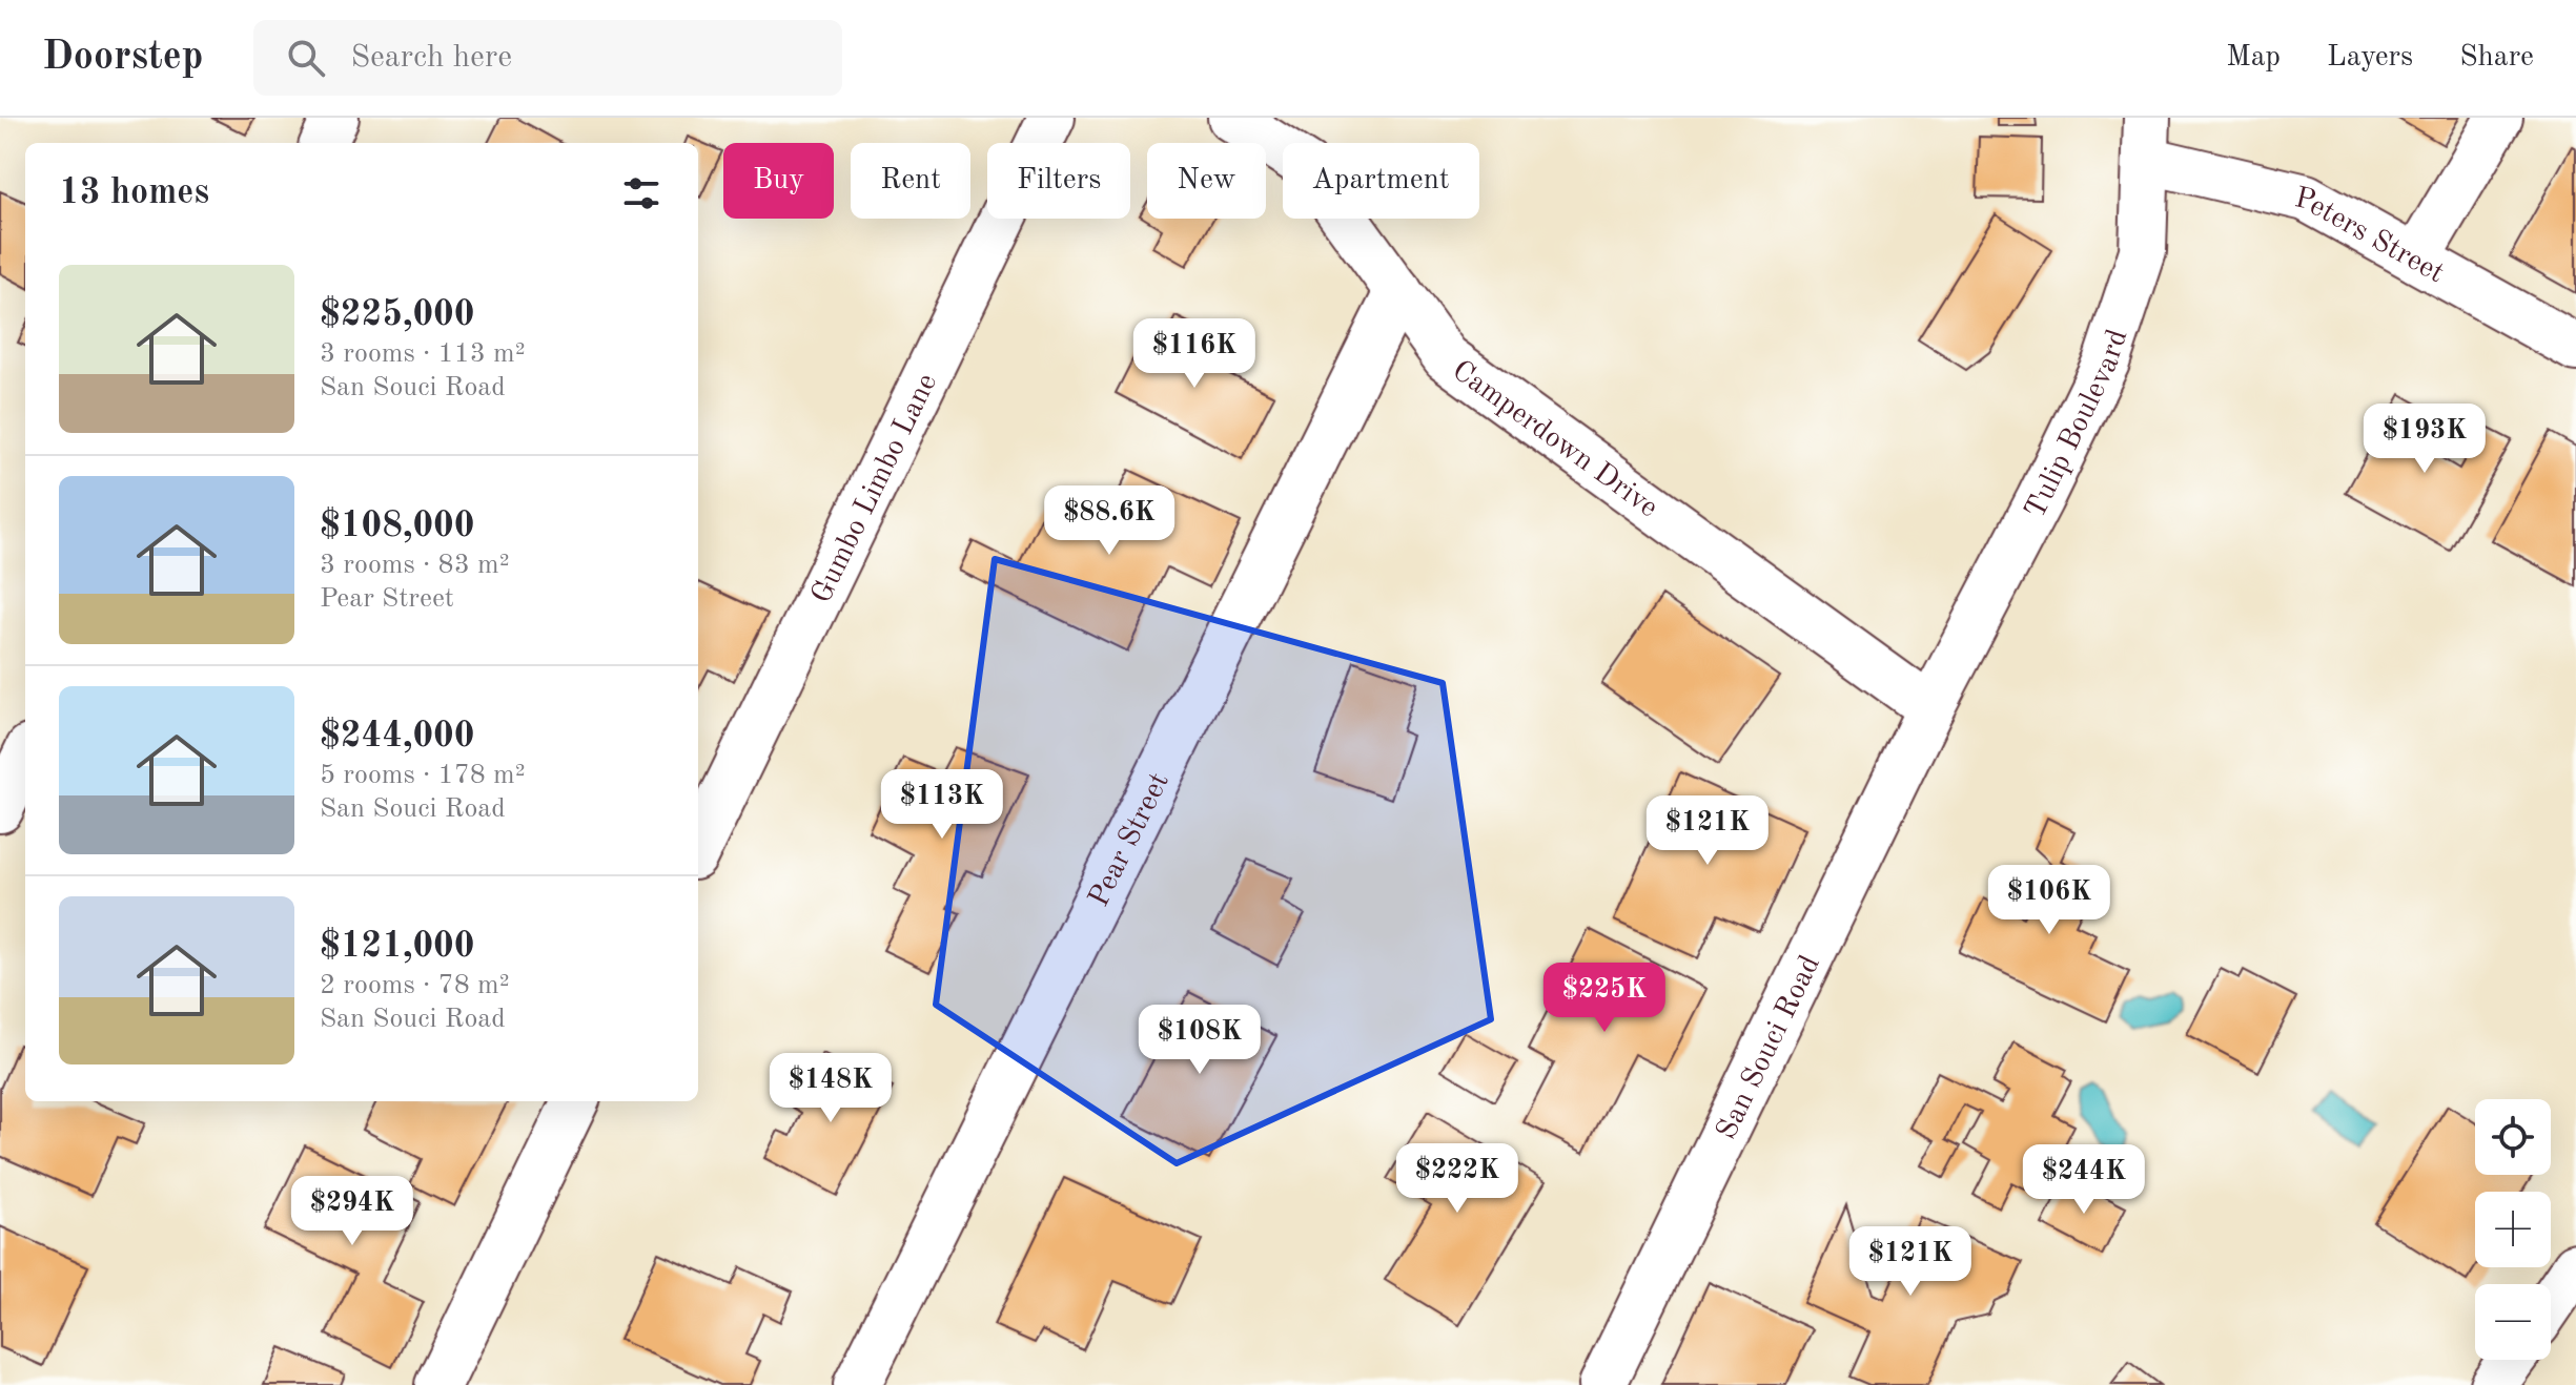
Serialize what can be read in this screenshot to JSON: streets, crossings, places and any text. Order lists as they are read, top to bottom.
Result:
{
  "streets": {
    "street": [
      "Peters Street",
      "Tulip Boulevard",
      "Camperdown Drive",
      "Gumbo Limbo Lane",
      "Pear Street",
      "San Souci Road"
    ]
  },
  "crossings": [
    ["Peters Street", "Tulip Boulevard"],
    ["Tulip Boulevard", "Camperdown Drive"],
    ["Tulip Boulevard", "San Souci Road"],
    ["Camperdown Drive", "Pear Street"],
    ["Camperdown Drive", "San Souci Road"]
  ],
  "page": {
    "header": "Doorstep",
    "search": "Search here",
    "nav": ["Map", "Layers", "Share"],
    "chip": [
      "Buy",
      "Rent",
      "Filters",
      "New",
      "Apartment"
    ],
    "heading": "13 homes",
    "list": [
      {
        "name": "$225,000",
        "note": "3 rooms · 113 m² · San Souci Road"
      },
      {
        "name": "$108,000",
        "note": "3 rooms · 83 m² · Pear Street"
      },
      {
        "name": "$244,000",
        "note": "5 rooms · 178 m² · San Souci Road"
      },
      {
        "name": "$121,000",
        "note": "2 rooms · 78 m² · San Souci Road"
      }
    ],
    "price": [
      "$116K",
      "$193K",
      "$88.6K",
      "$113K",
      "$121K",
      "$106K",
      "$225K",
      "$108K",
      "$148K",
      "$222K",
      "$244K",
      "$294K",
      "$121K"
    ],
    "map_buttons": ["+", "−"]
  }
}
